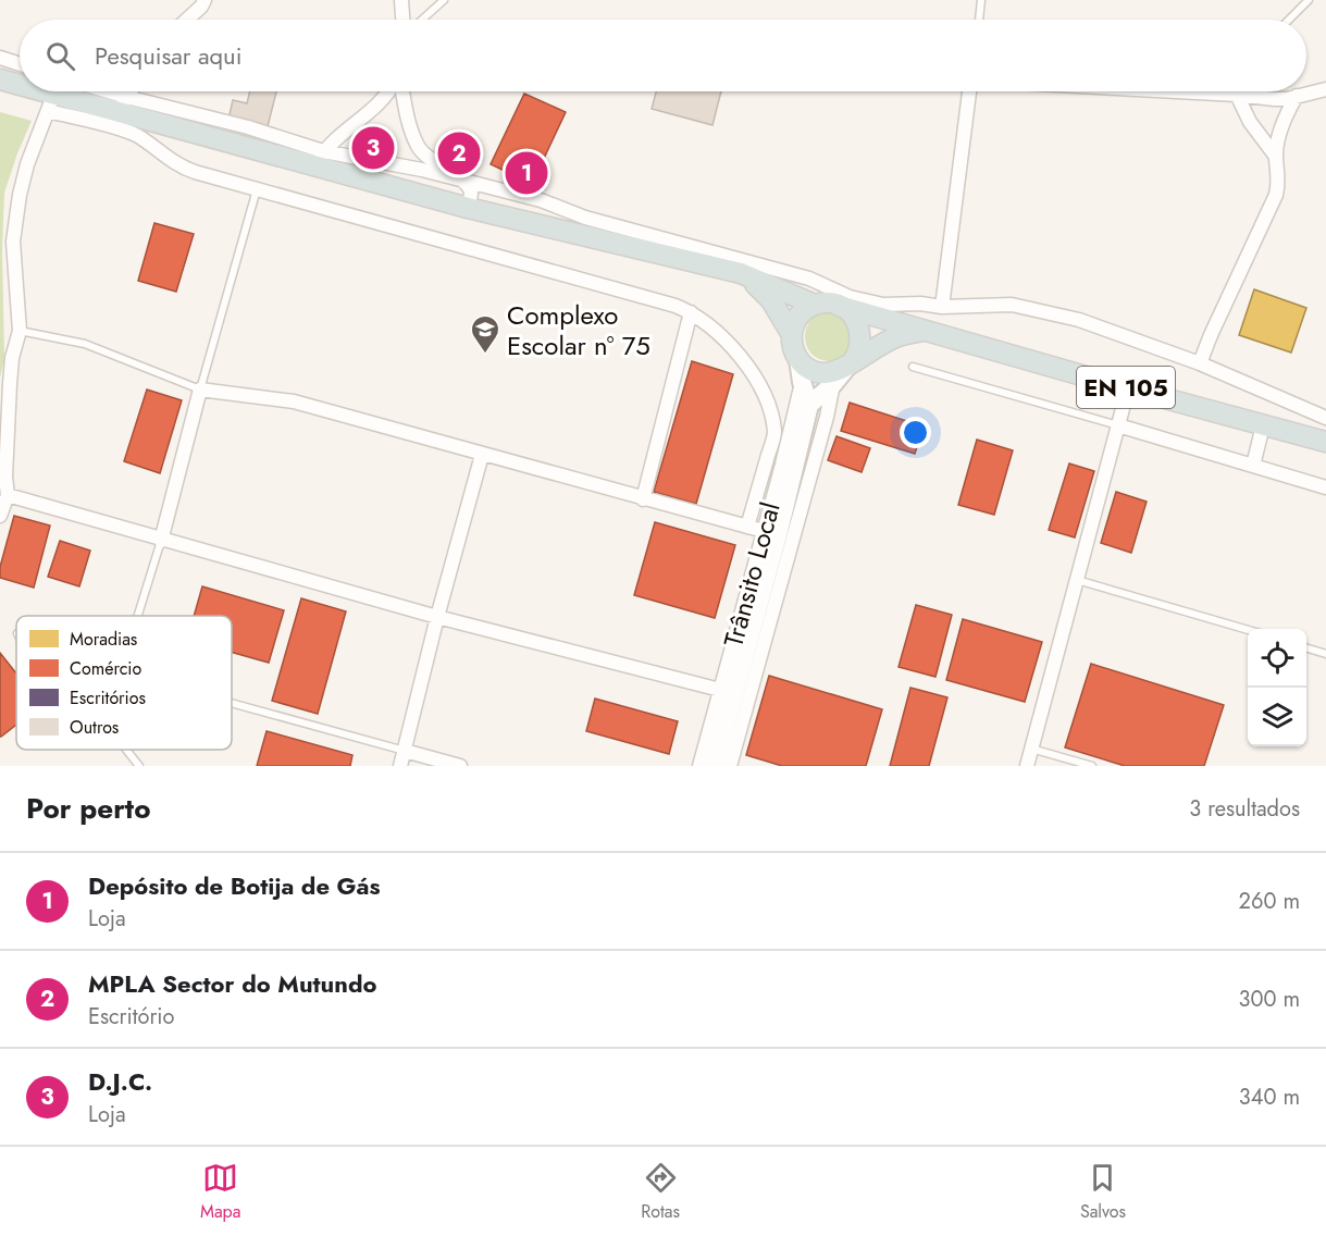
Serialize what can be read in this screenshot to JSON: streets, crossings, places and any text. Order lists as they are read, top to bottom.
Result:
{
  "streets": {
    "main road": ["EN 105"],
    "street": ["Trânsito Local"]
  },
  "places": {
    "school or university": ["Complexo Escolar nº 75"]
  },
  "legend": [
    "Moradias",
    "Comércio",
    "Escritórios",
    "Outros"
  ],
  "page": {
    "search": "Pesquisar aqui",
    "pins": ["3", "2", "1"],
    "heading": ["Por perto", "3 resultados"],
    "list": [
      {
        "mark": "1",
        "name": "Depósito de Botija de Gás",
        "note": "Loja",
        "value": "260 m"
      },
      {
        "mark": "2",
        "name": "MPLA Sector do Mutundo",
        "note": "Escritório",
        "value": "300 m"
      },
      {
        "mark": "3",
        "name": "D.J.C.",
        "note": "Loja",
        "value": "340 m"
      }
    ],
    "nav": ["Mapa", "Rotas", "Salvos"]
  }
}
